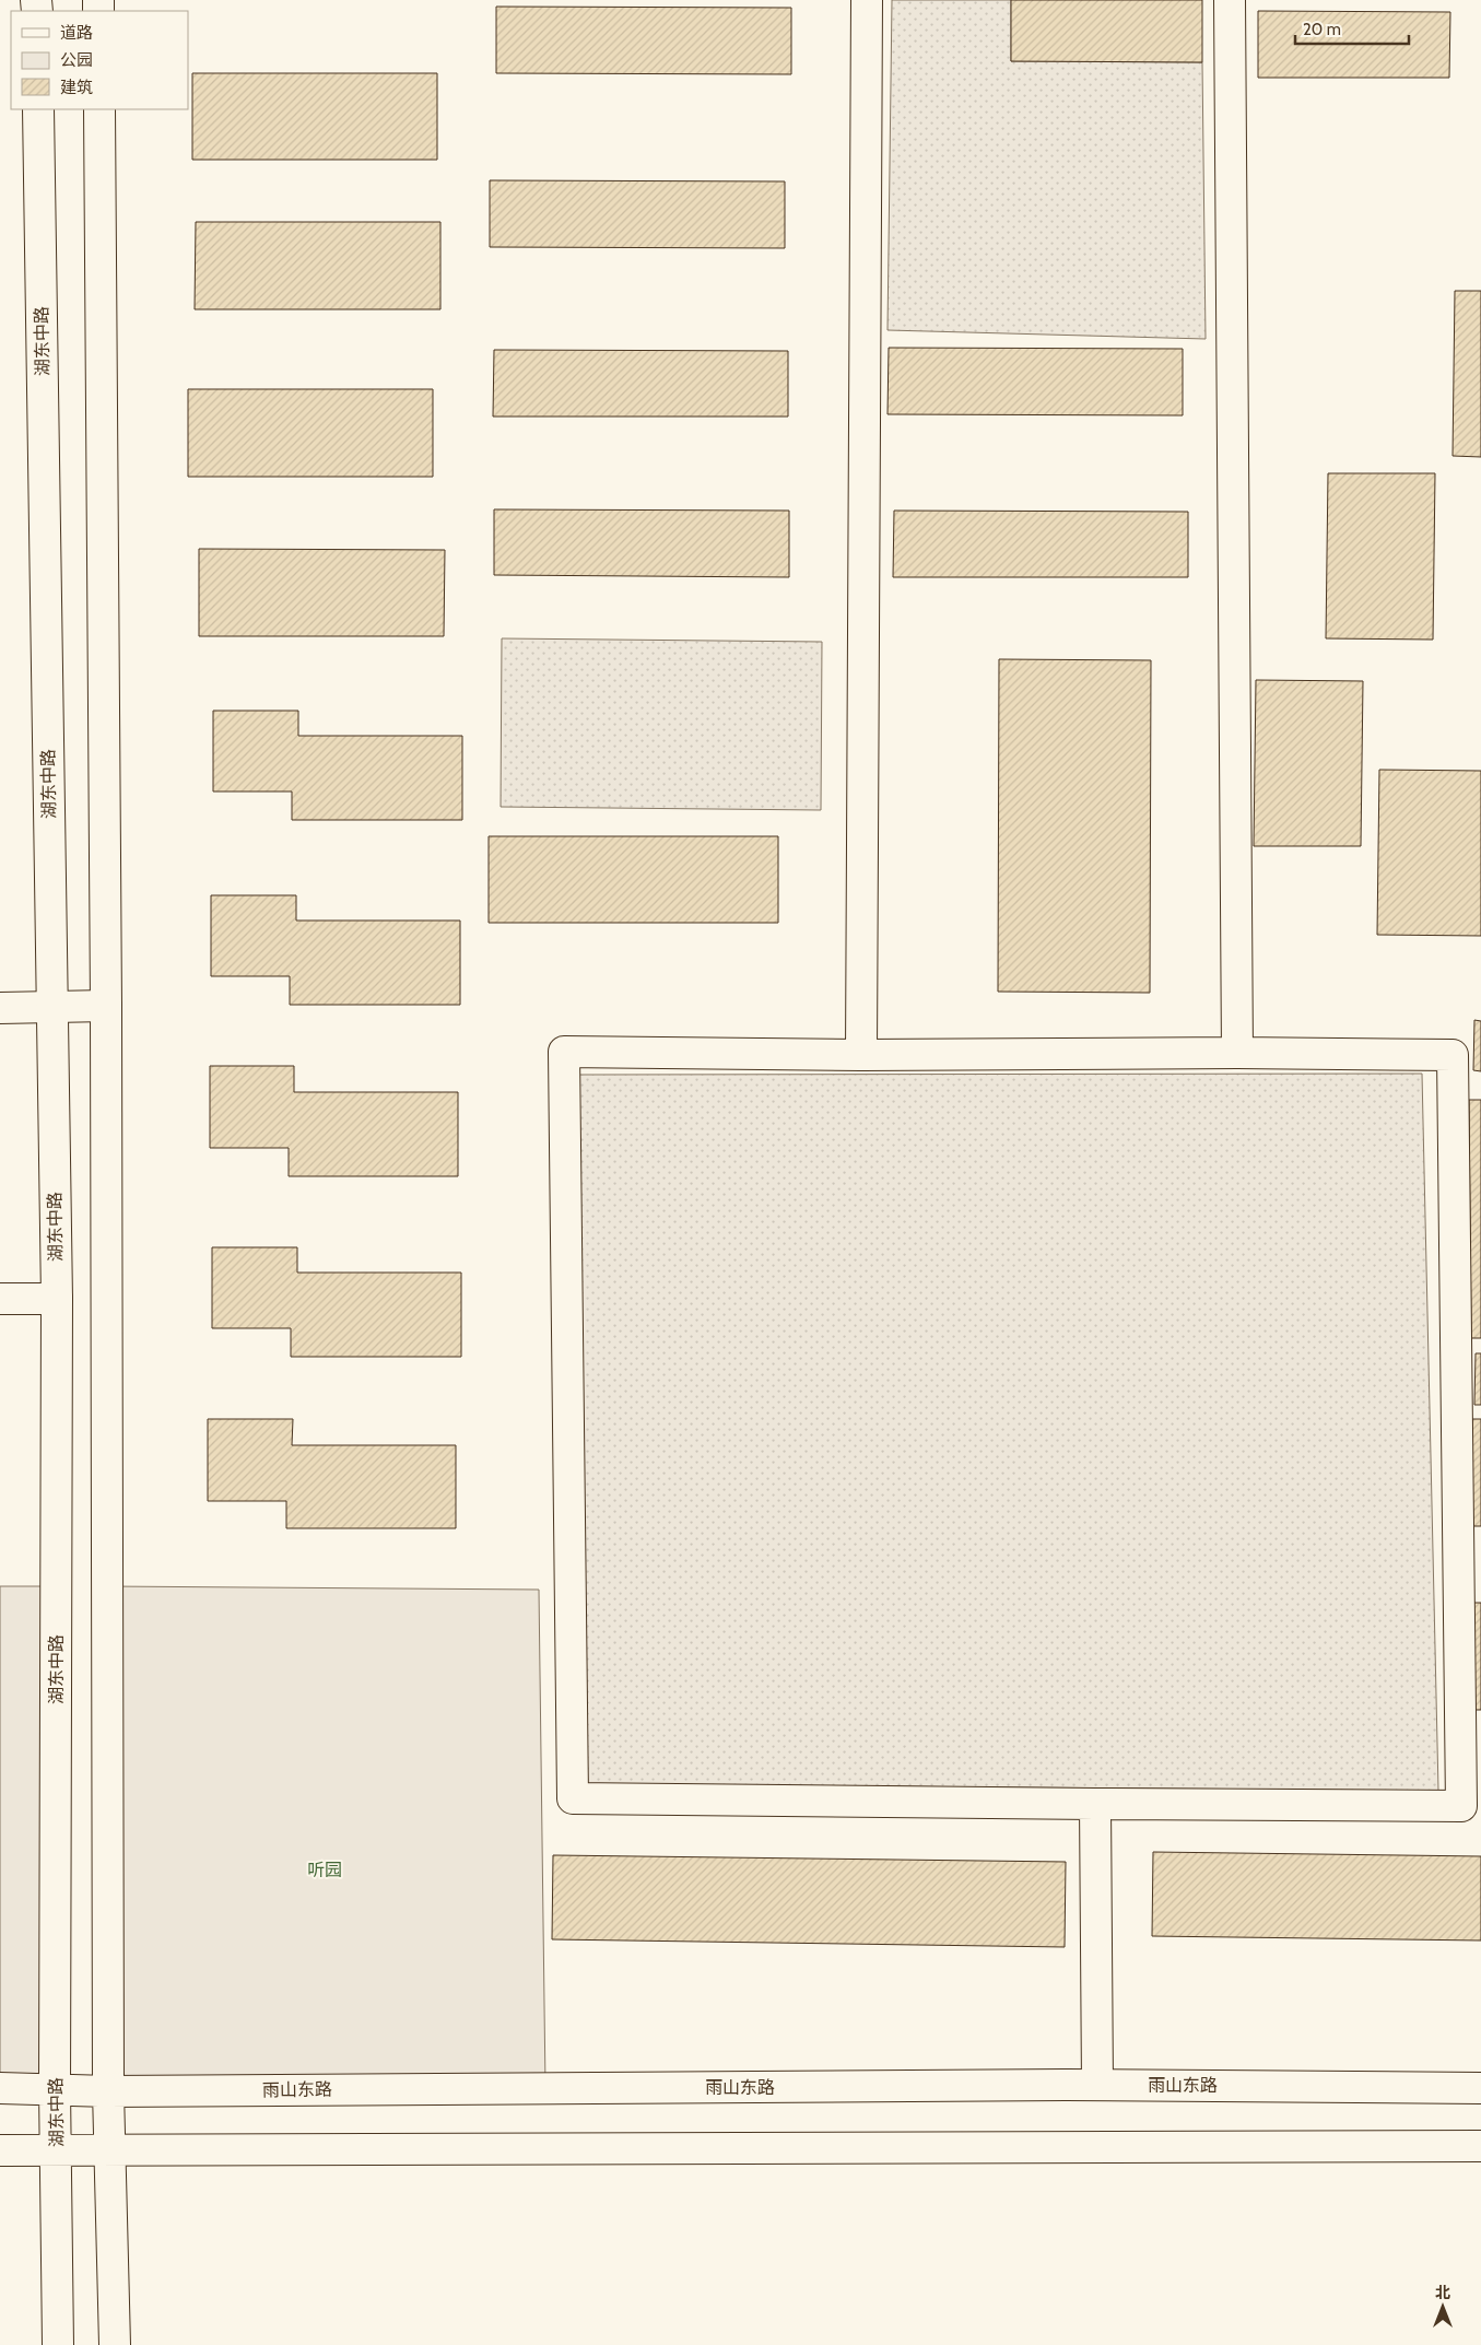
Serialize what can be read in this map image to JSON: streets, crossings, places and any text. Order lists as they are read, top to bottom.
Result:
{
  "streets": {
    "main road": ["湖东中路", "雨山东路"]
  },
  "crossings": [
    ["湖东中路", "雨山东路"]
  ],
  "parks": ["听园"],
  "legend": ["道路", "公园", "建筑"],
  "scale_bar": "20 m",
  "north": "top"
}
